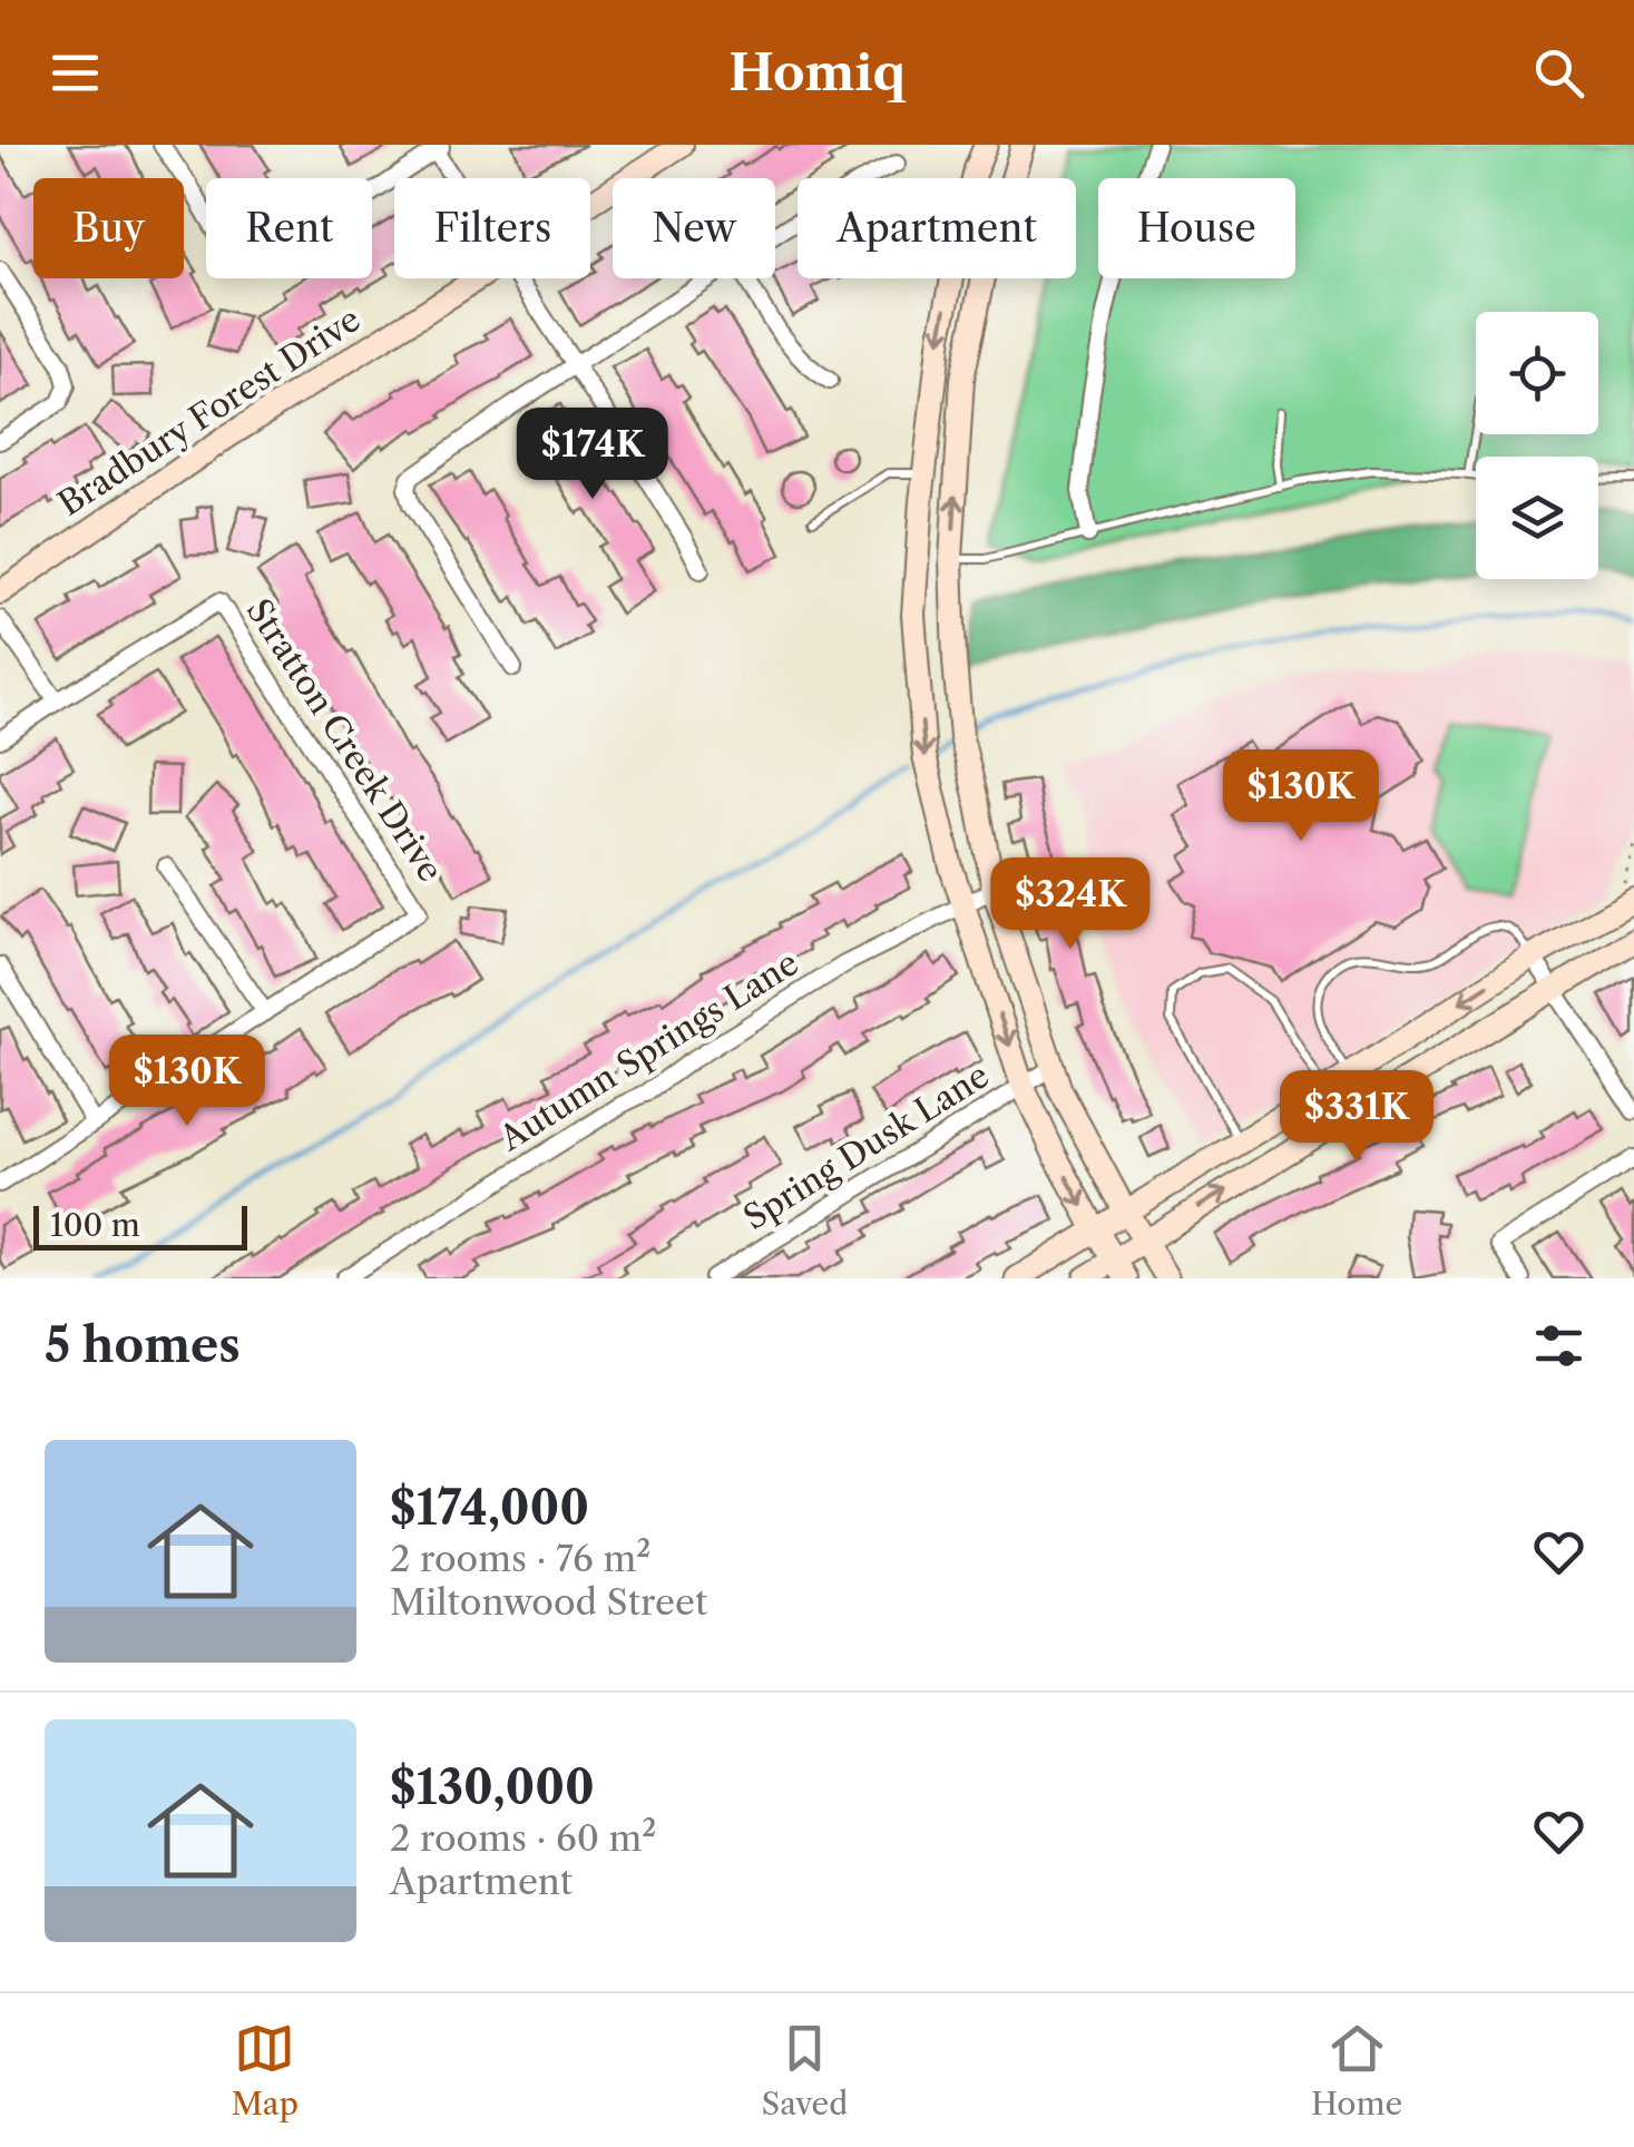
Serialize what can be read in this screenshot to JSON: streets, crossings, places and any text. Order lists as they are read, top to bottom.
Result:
{
  "streets": {
    "street": [
      "Bradbury Forest Drive",
      "Stratton Creek Drive",
      "Autumn Springs Lane",
      "Spring Dusk Lane"
    ]
  },
  "scale_bar": "100 m",
  "page": {
    "header": "Homiq",
    "chip": [
      "Buy",
      "Rent",
      "Filters",
      "New",
      "Apartment",
      "House"
    ],
    "price": [
      "$174K",
      "$130K",
      "$324K",
      "$130K",
      "$331K"
    ],
    "scale": "100 m",
    "heading": "5 homes",
    "list": [
      {
        "name": "$174,000",
        "note": "2 rooms · 76 m² · Miltonwood Street"
      },
      {
        "name": "$130,000",
        "note": "2 rooms · 60 m² · Apartment"
      }
    ],
    "tabs": ["Map", "Saved", "Home"]
  }
}
